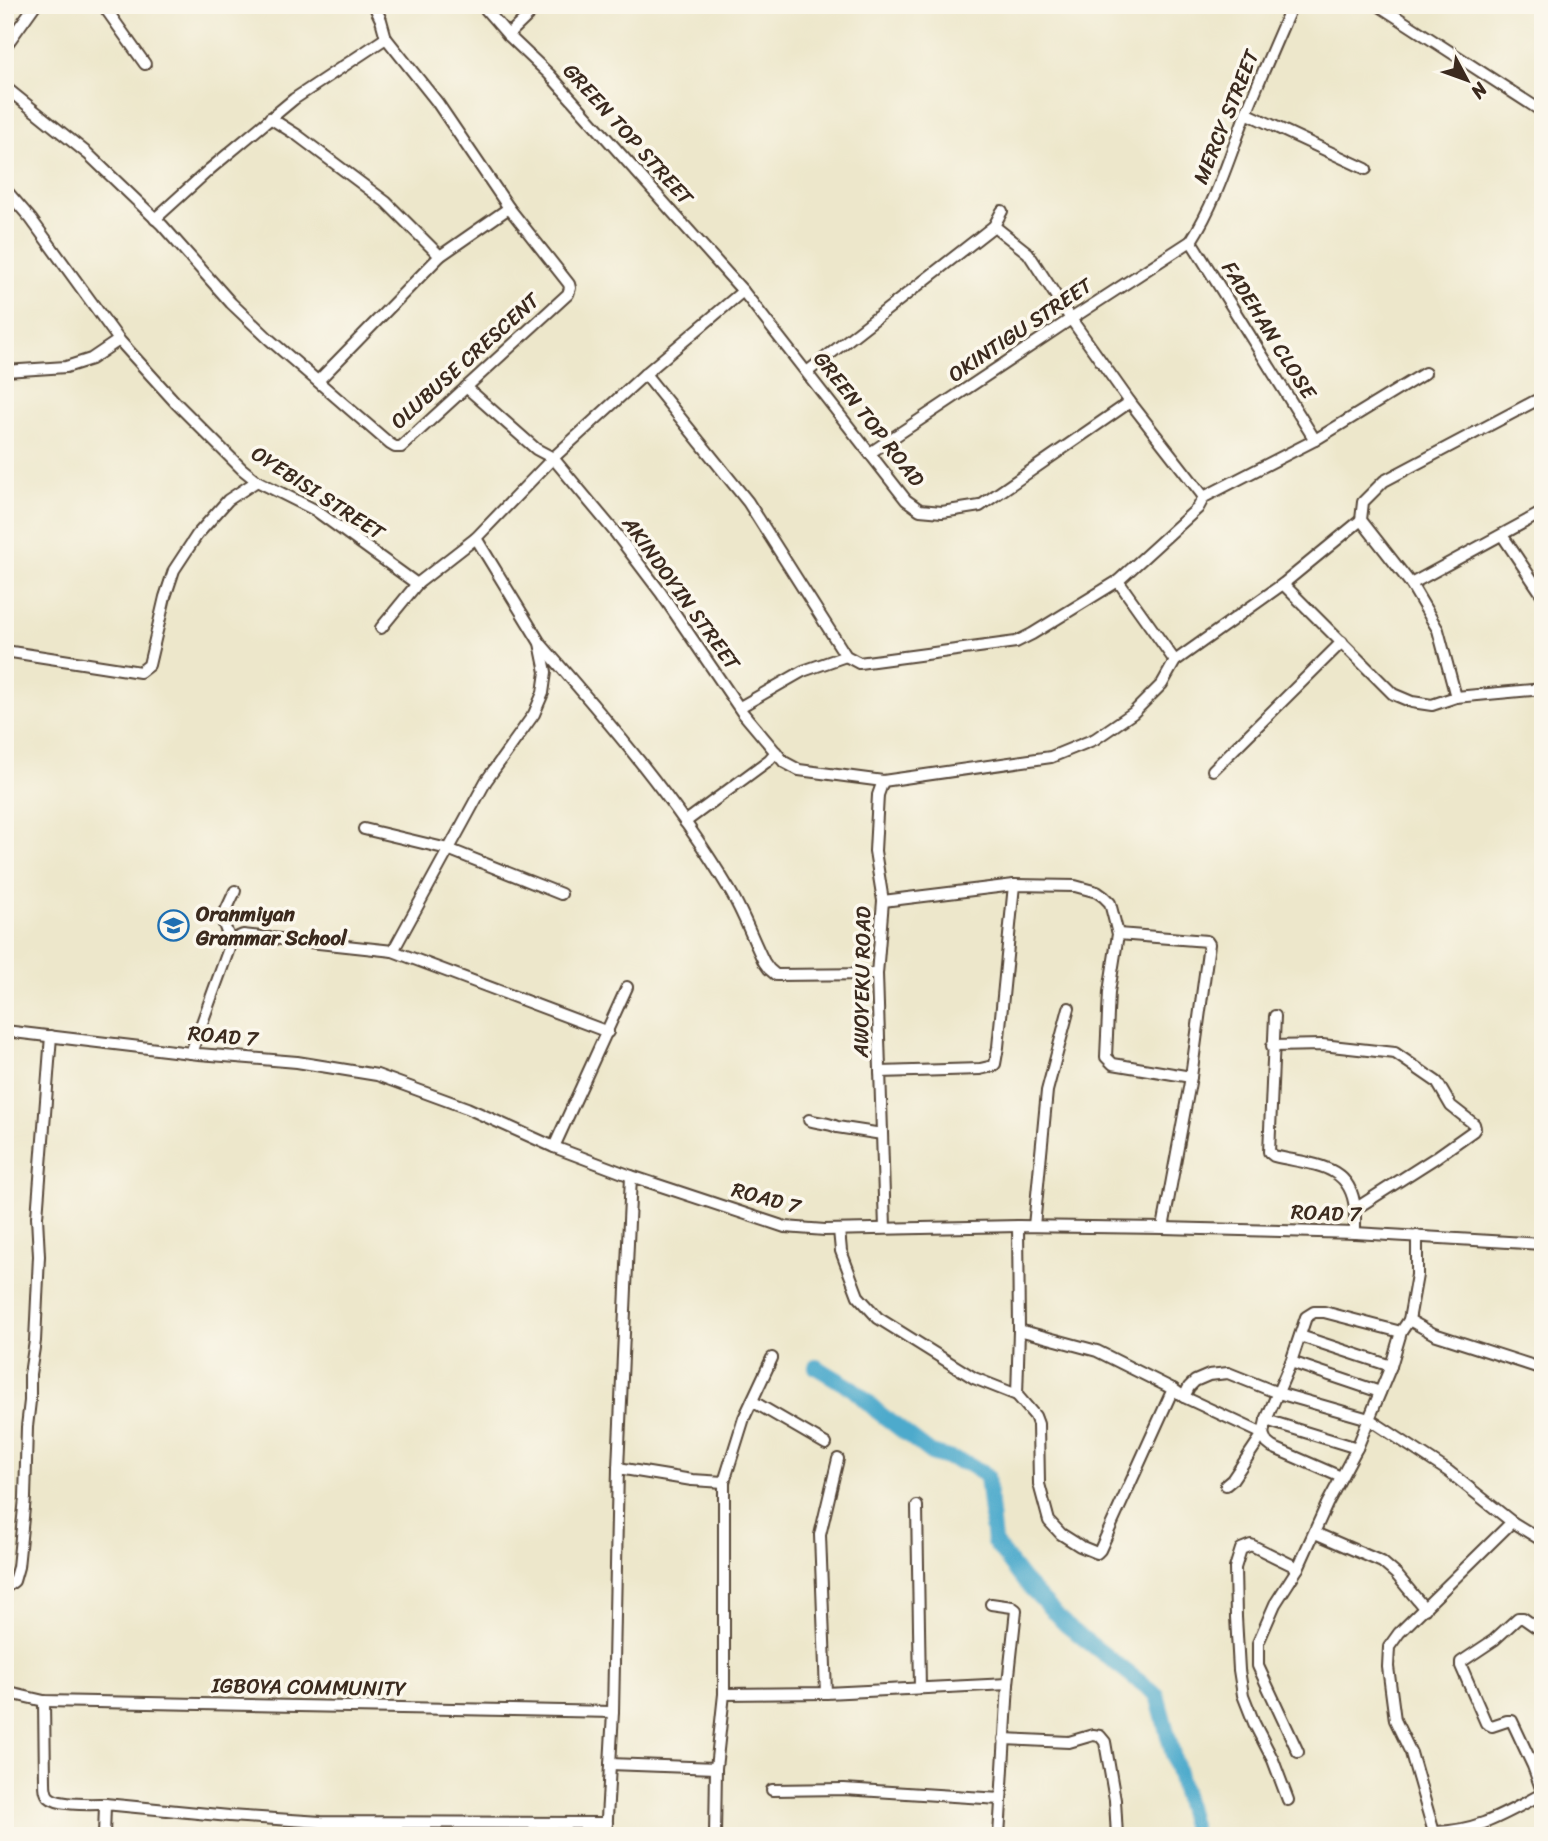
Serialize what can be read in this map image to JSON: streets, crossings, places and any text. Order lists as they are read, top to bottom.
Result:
{
  "streets": {
    "street": [
      "MERCY STREET",
      "GREEN TOP STREET",
      "OKINTIGU STREET",
      "FADEHAN CLOSE",
      "OLUBUSE CRESCENT",
      "GREEN TOP ROAD",
      "OYEBISI STREET",
      "AKINDOYIN STREET",
      "AWOYEKU ROAD",
      "ROAD 7",
      "IGBOYA COMMUNITY"
    ]
  },
  "crossings": [
    ["MERCY STREET", "OKINTIGU STREET"],
    ["MERCY STREET", "FADEHAN CLOSE"],
    ["GREEN TOP STREET", "GREEN TOP ROAD"],
    ["OKINTIGU STREET", "FADEHAN CLOSE"],
    ["OKINTIGU STREET", "GREEN TOP ROAD"],
    ["OLUBUSE CRESCENT", "AKINDOYIN STREET"],
    ["AKINDOYIN STREET", "AWOYEKU ROAD"],
    ["AWOYEKU ROAD", "ROAD 7"]
  ],
  "places": {
    "school or university": ["Oranmiyan Grammar School"]
  },
  "north": "bottom right"
}
